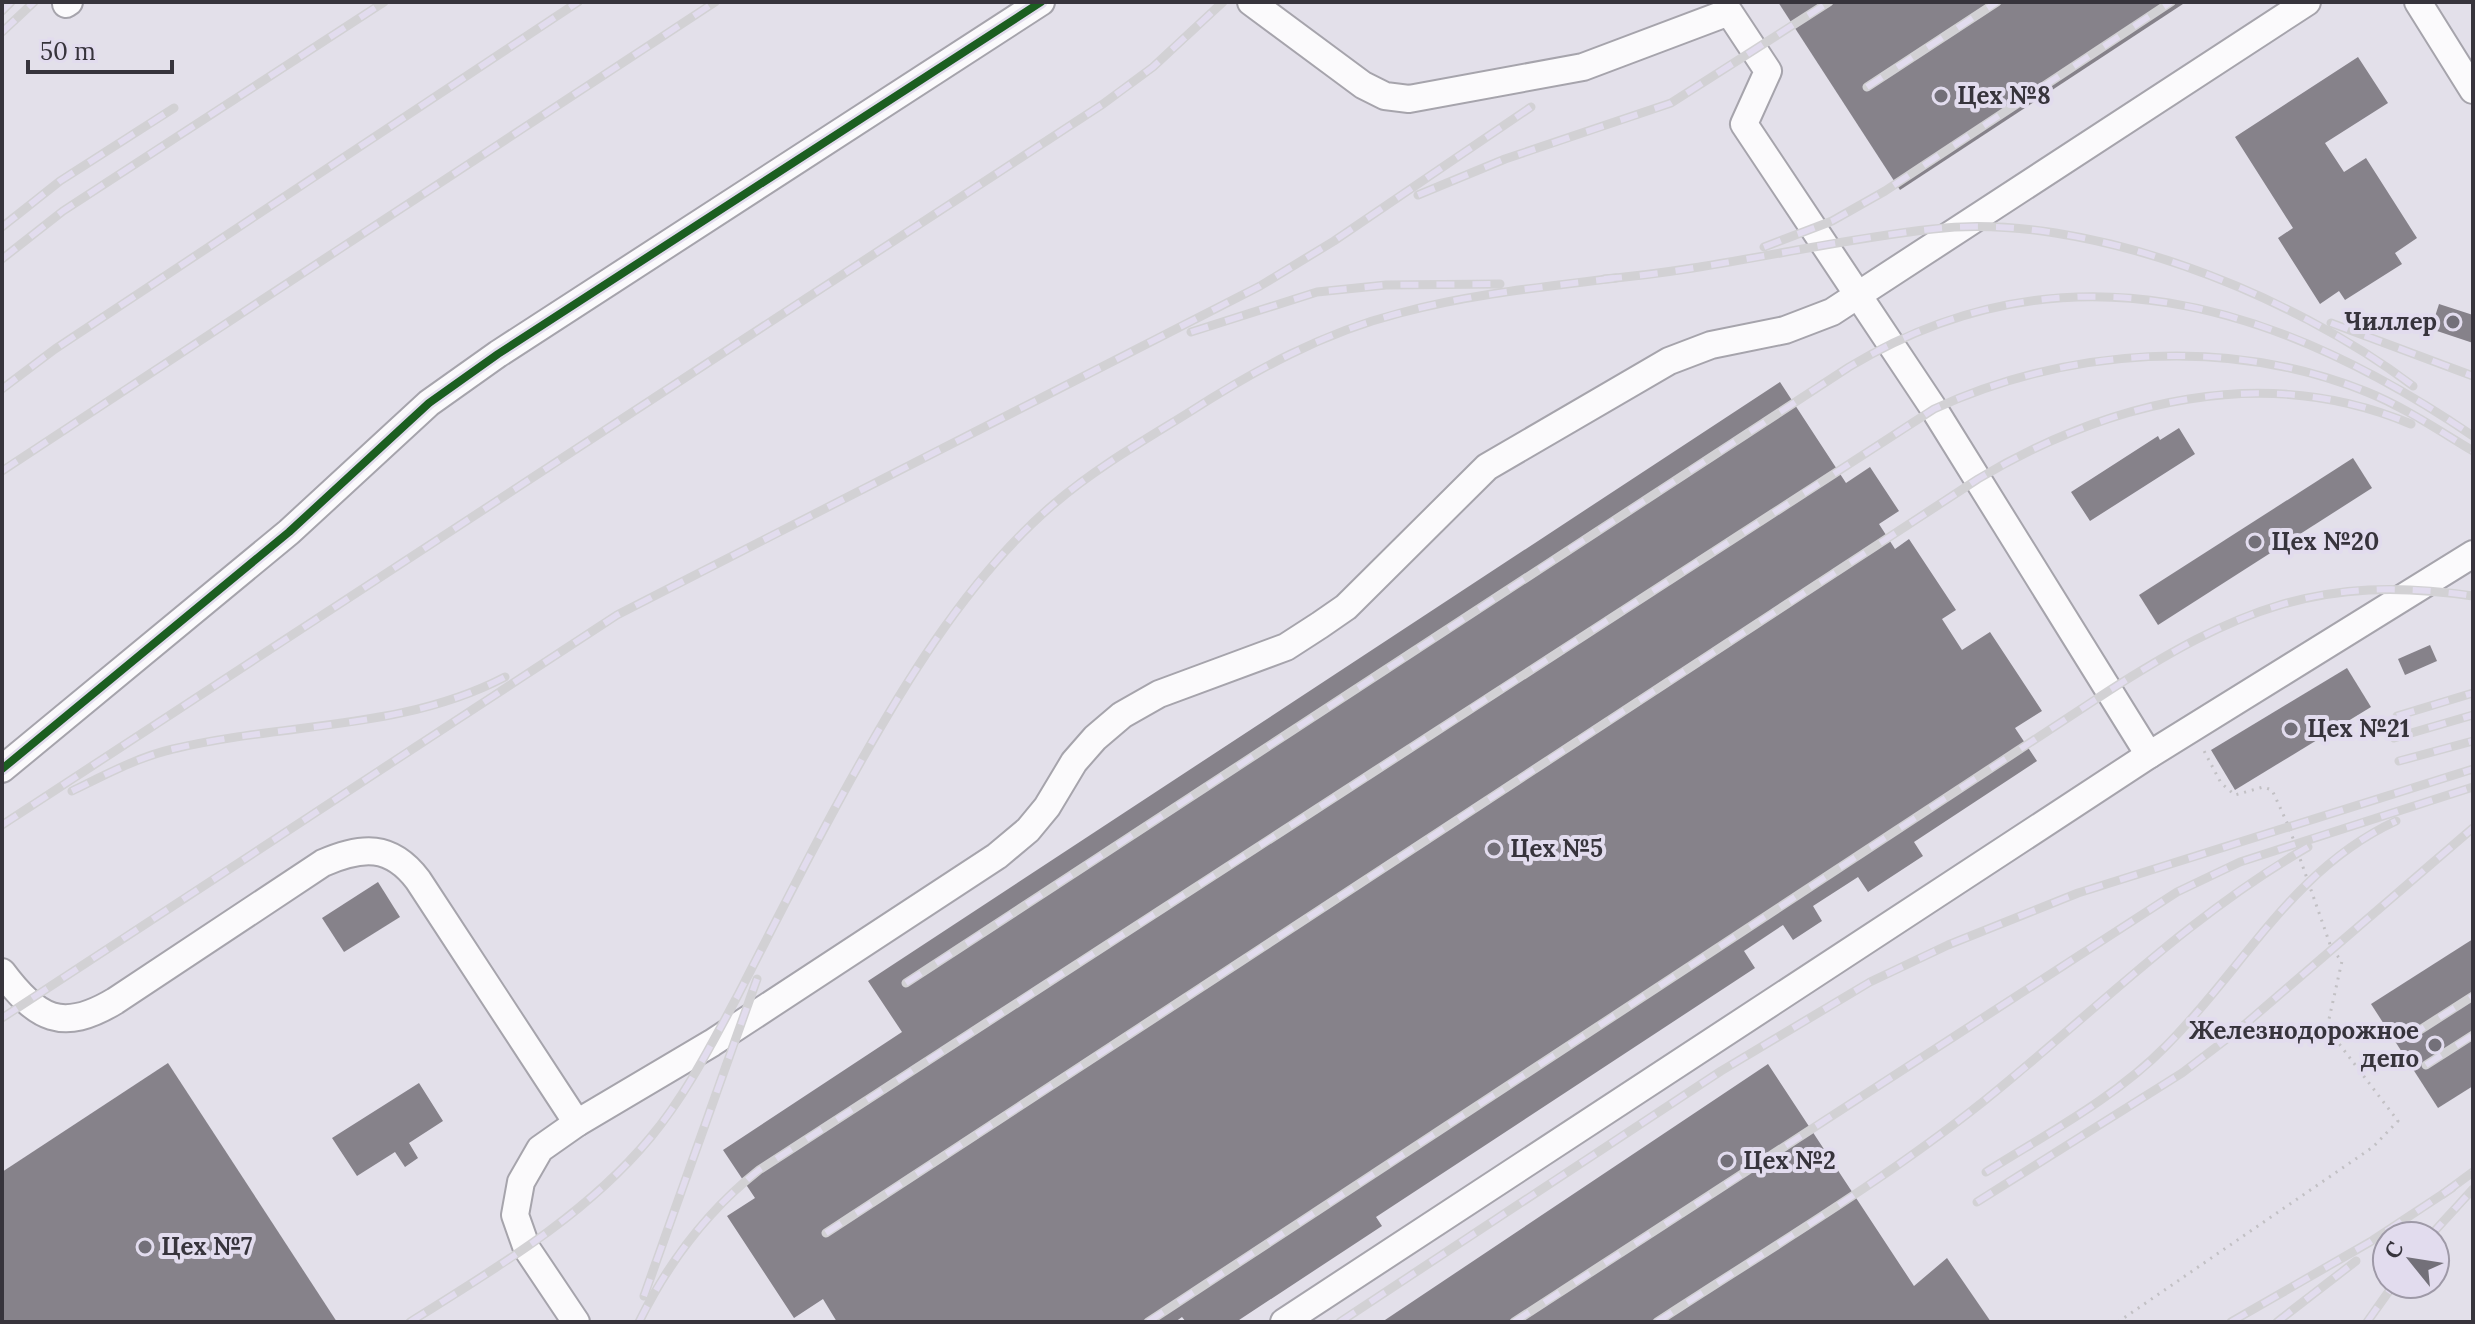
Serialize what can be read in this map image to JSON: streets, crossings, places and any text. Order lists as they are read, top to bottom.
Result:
{
  "places": [
    "Цех №8",
    "Чиллер",
    "Цех №20",
    "Цех №21",
    "Цех №5",
    "Железнодорожное депо",
    "Цех №2",
    "Цех №7"
  ],
  "scale_bar": "50 m",
  "north": "top left"
}
